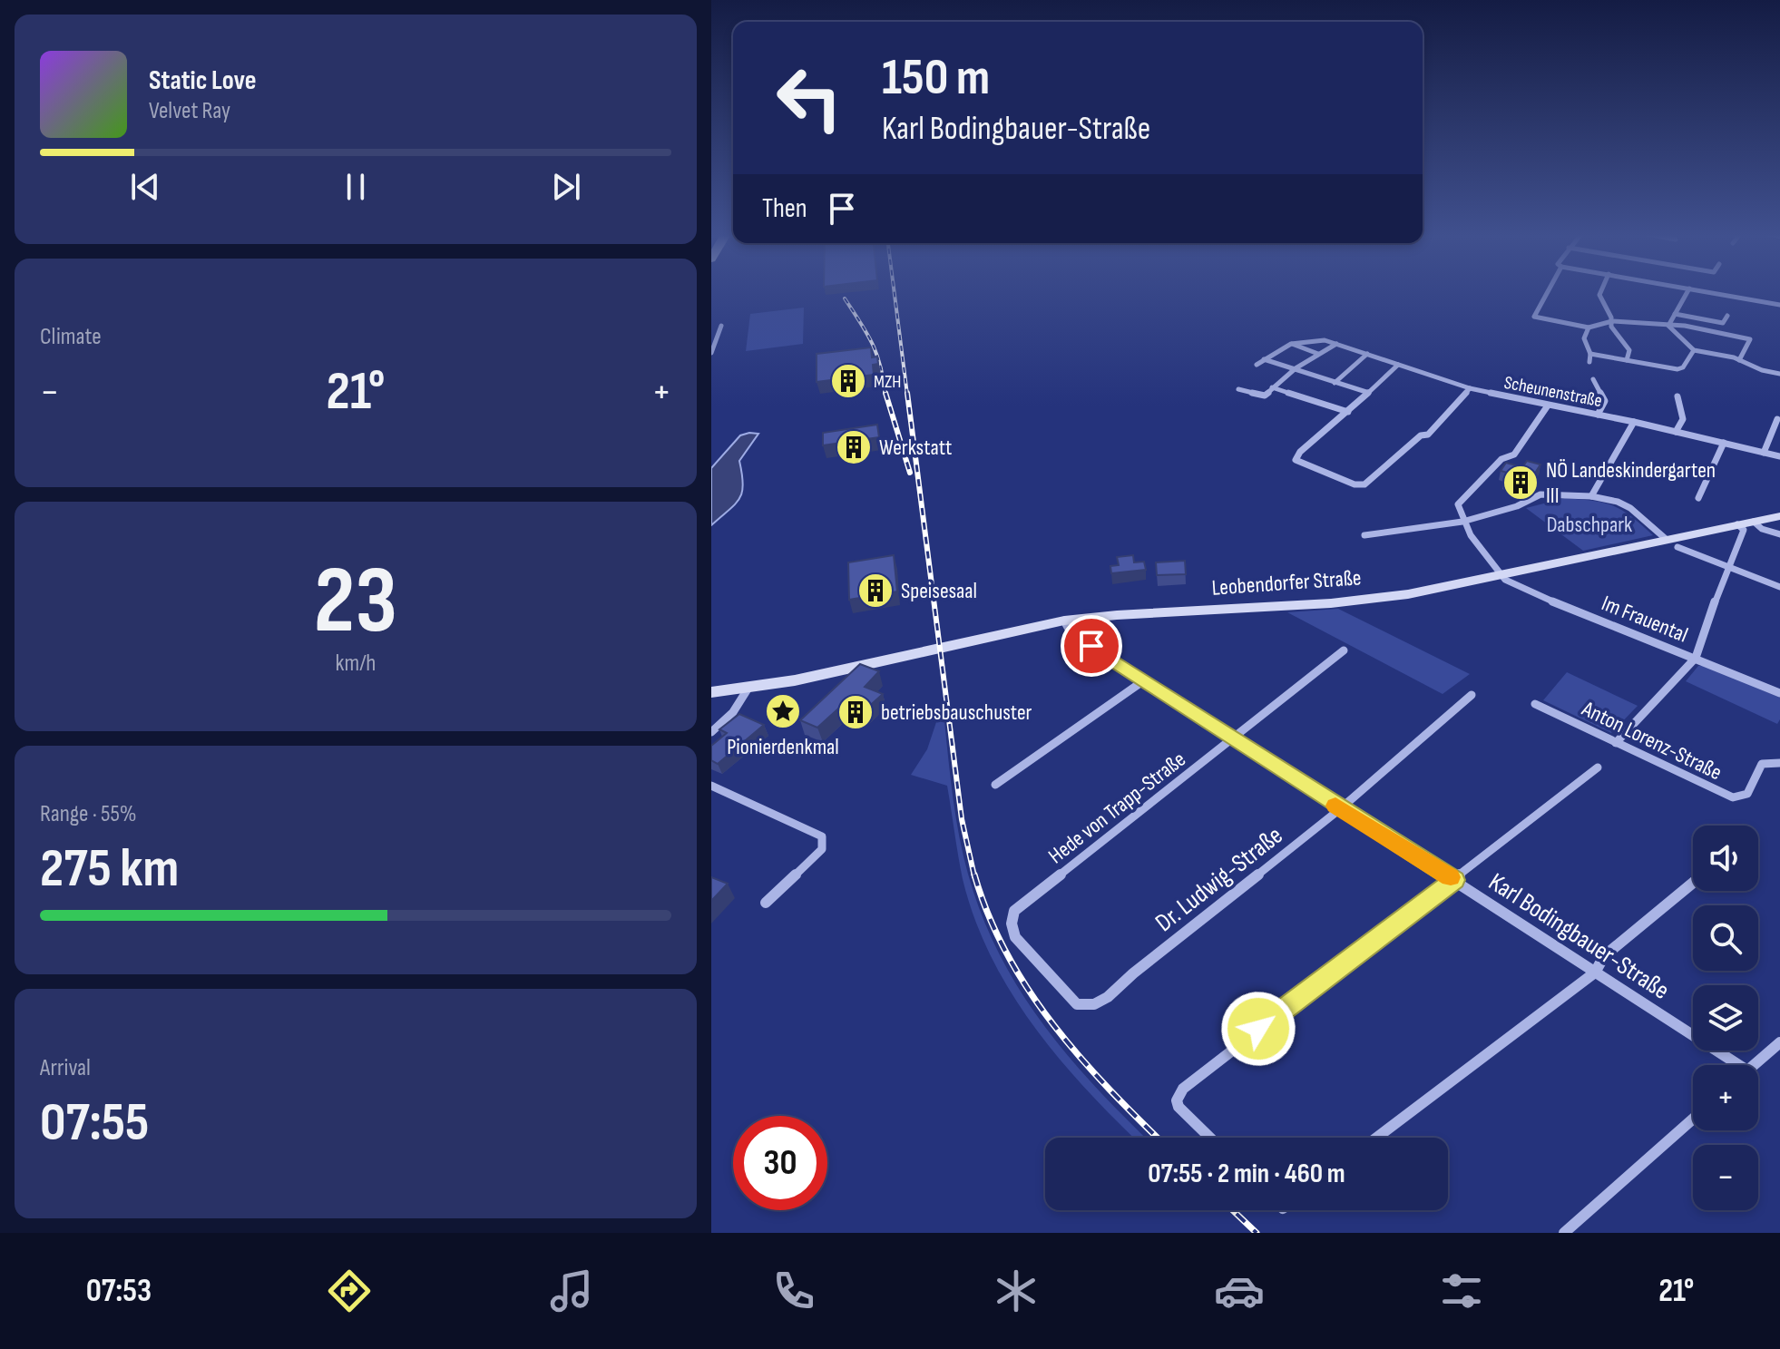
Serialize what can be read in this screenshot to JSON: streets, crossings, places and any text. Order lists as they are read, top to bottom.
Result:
{
  "streets": {
    "main road": ["Leobendorfer Straße"],
    "street": [
      "Scheunenstraße",
      "Im Frauental",
      "Anton Lorenz-Straße",
      "Hede von Trapp-Straße",
      "Dr. Ludwig-Straße",
      "Karl Bodingbauer-Straße"
    ]
  },
  "crossings": [
    ["Leobendorfer Straße", "Im Frauental"],
    ["Leobendorfer Straße", "Karl Bodingbauer-Straße"],
    ["Hede von Trapp-Straße", "Dr. Ludwig-Straße"],
    ["Hede von Trapp-Straße", "Karl Bodingbauer-Straße"],
    ["Dr. Ludwig-Straße", "Karl Bodingbauer-Straße"]
  ],
  "parks": ["Dabschpark"],
  "places": {
    "building": [
      "MZH",
      "Werkstatt",
      "NÖ Landeskindergarten III",
      "Speisesaal",
      "betriebsbauschuster"
    ],
    "place": ["Pionierdenkmal"]
  },
  "page": {
    "turn": ["150 m", "Karl Bodingbauer-Straße"],
    "song": ["Static Love", "Velvet Ray"],
    "then": "Then",
    "tile": [
      "Climate",
      ["23", "km/h"],
      ["Range · 55%", "275 km"],
      ["Arrival", "07:55"]
    ],
    "heat": ["−", "21°", "+"],
    "map_buttons": ["+", "−"],
    "limit": "30",
    "trip": "07:55 · 2 min · 460 m",
    "tabs": ["07:53", "21°"]
  }
}
